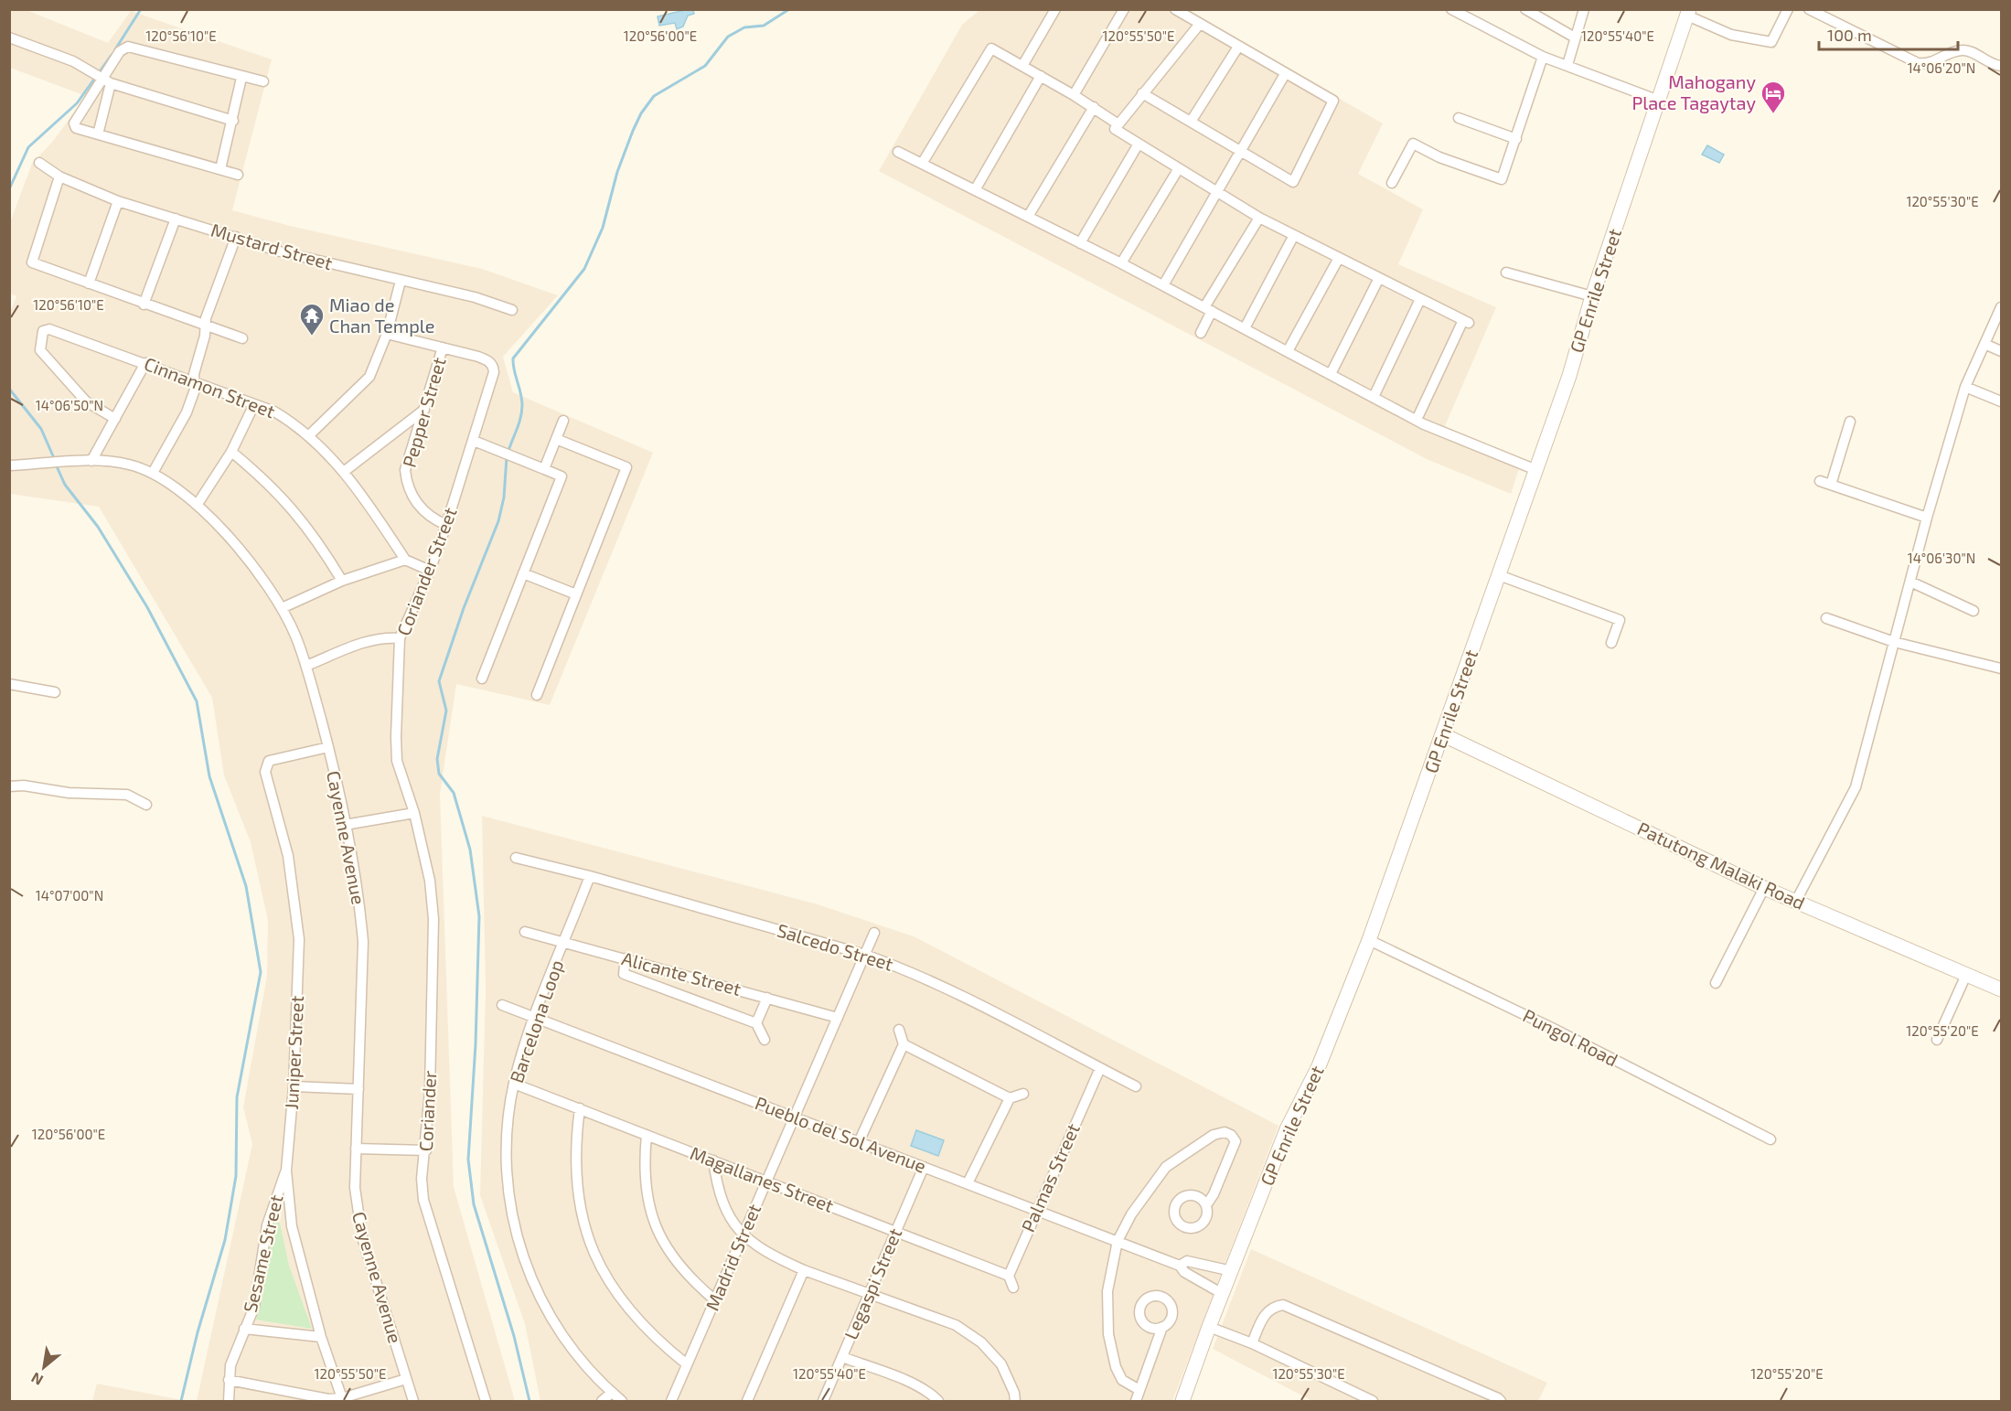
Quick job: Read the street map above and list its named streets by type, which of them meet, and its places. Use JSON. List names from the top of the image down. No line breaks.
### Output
{"streets":{"street":["Mustard Street","GP Enrile Street","Cinnamon Street","Pepper Street","Coriander Street","Cayenne Avenue","Patutong Malaki Road","Salcedo Street","Alicante Street","Barcelona Loop","Pungol Road","Juniper Street","Coriander","Pueblo del Sol Avenue","Palmas Street","Magallanes Street","Sesame Street","Madrid Street","Legaspi Street"]},"crossings":[["GP Enrile Street","Patutong Malaki Road"],["GP Enrile Street","Pungol Road"],["GP Enrile Street","Pueblo del Sol Avenue"],["Pepper Street","Coriander Street"],["Coriander Street","Coriander"],["Cayenne Avenue","Juniper Street"],["Salcedo Street","Barcelona Loop"],["Salcedo Street","Palmas Street"],["Salcedo Street","Madrid Street"],["Alicante Street","Barcelona Loop"],["Alicante Street","Madrid Street"],["Barcelona Loop","Pueblo del Sol Avenue"],["Barcelona Loop","Magallanes Street"],["Juniper Street","Sesame Street"],["Pueblo del Sol Avenue","Palmas Street"],["Pueblo del Sol Avenue","Madrid Street"],["Pueblo del Sol Avenue","Legaspi Street"],["Palmas Street","Magallanes Street"],["Magallanes Street","Madrid Street"],["Magallanes Street","Legaspi Street"]],"places":{"hotel":["Mahogany Place Tagaytay"],"temple":["Miao de Chan Temple"]},"scale_bar":"100 m","north":"bottom left","coordinates":["120°56'10\"E","120°56'00\"E","120°55'50\"E","120°55'40\"E","14°06'20\"N","120°55'30\"E","14°06'50\"N","14°06'30\"N","14°07'00\"N","120°55'20\"E"]}
